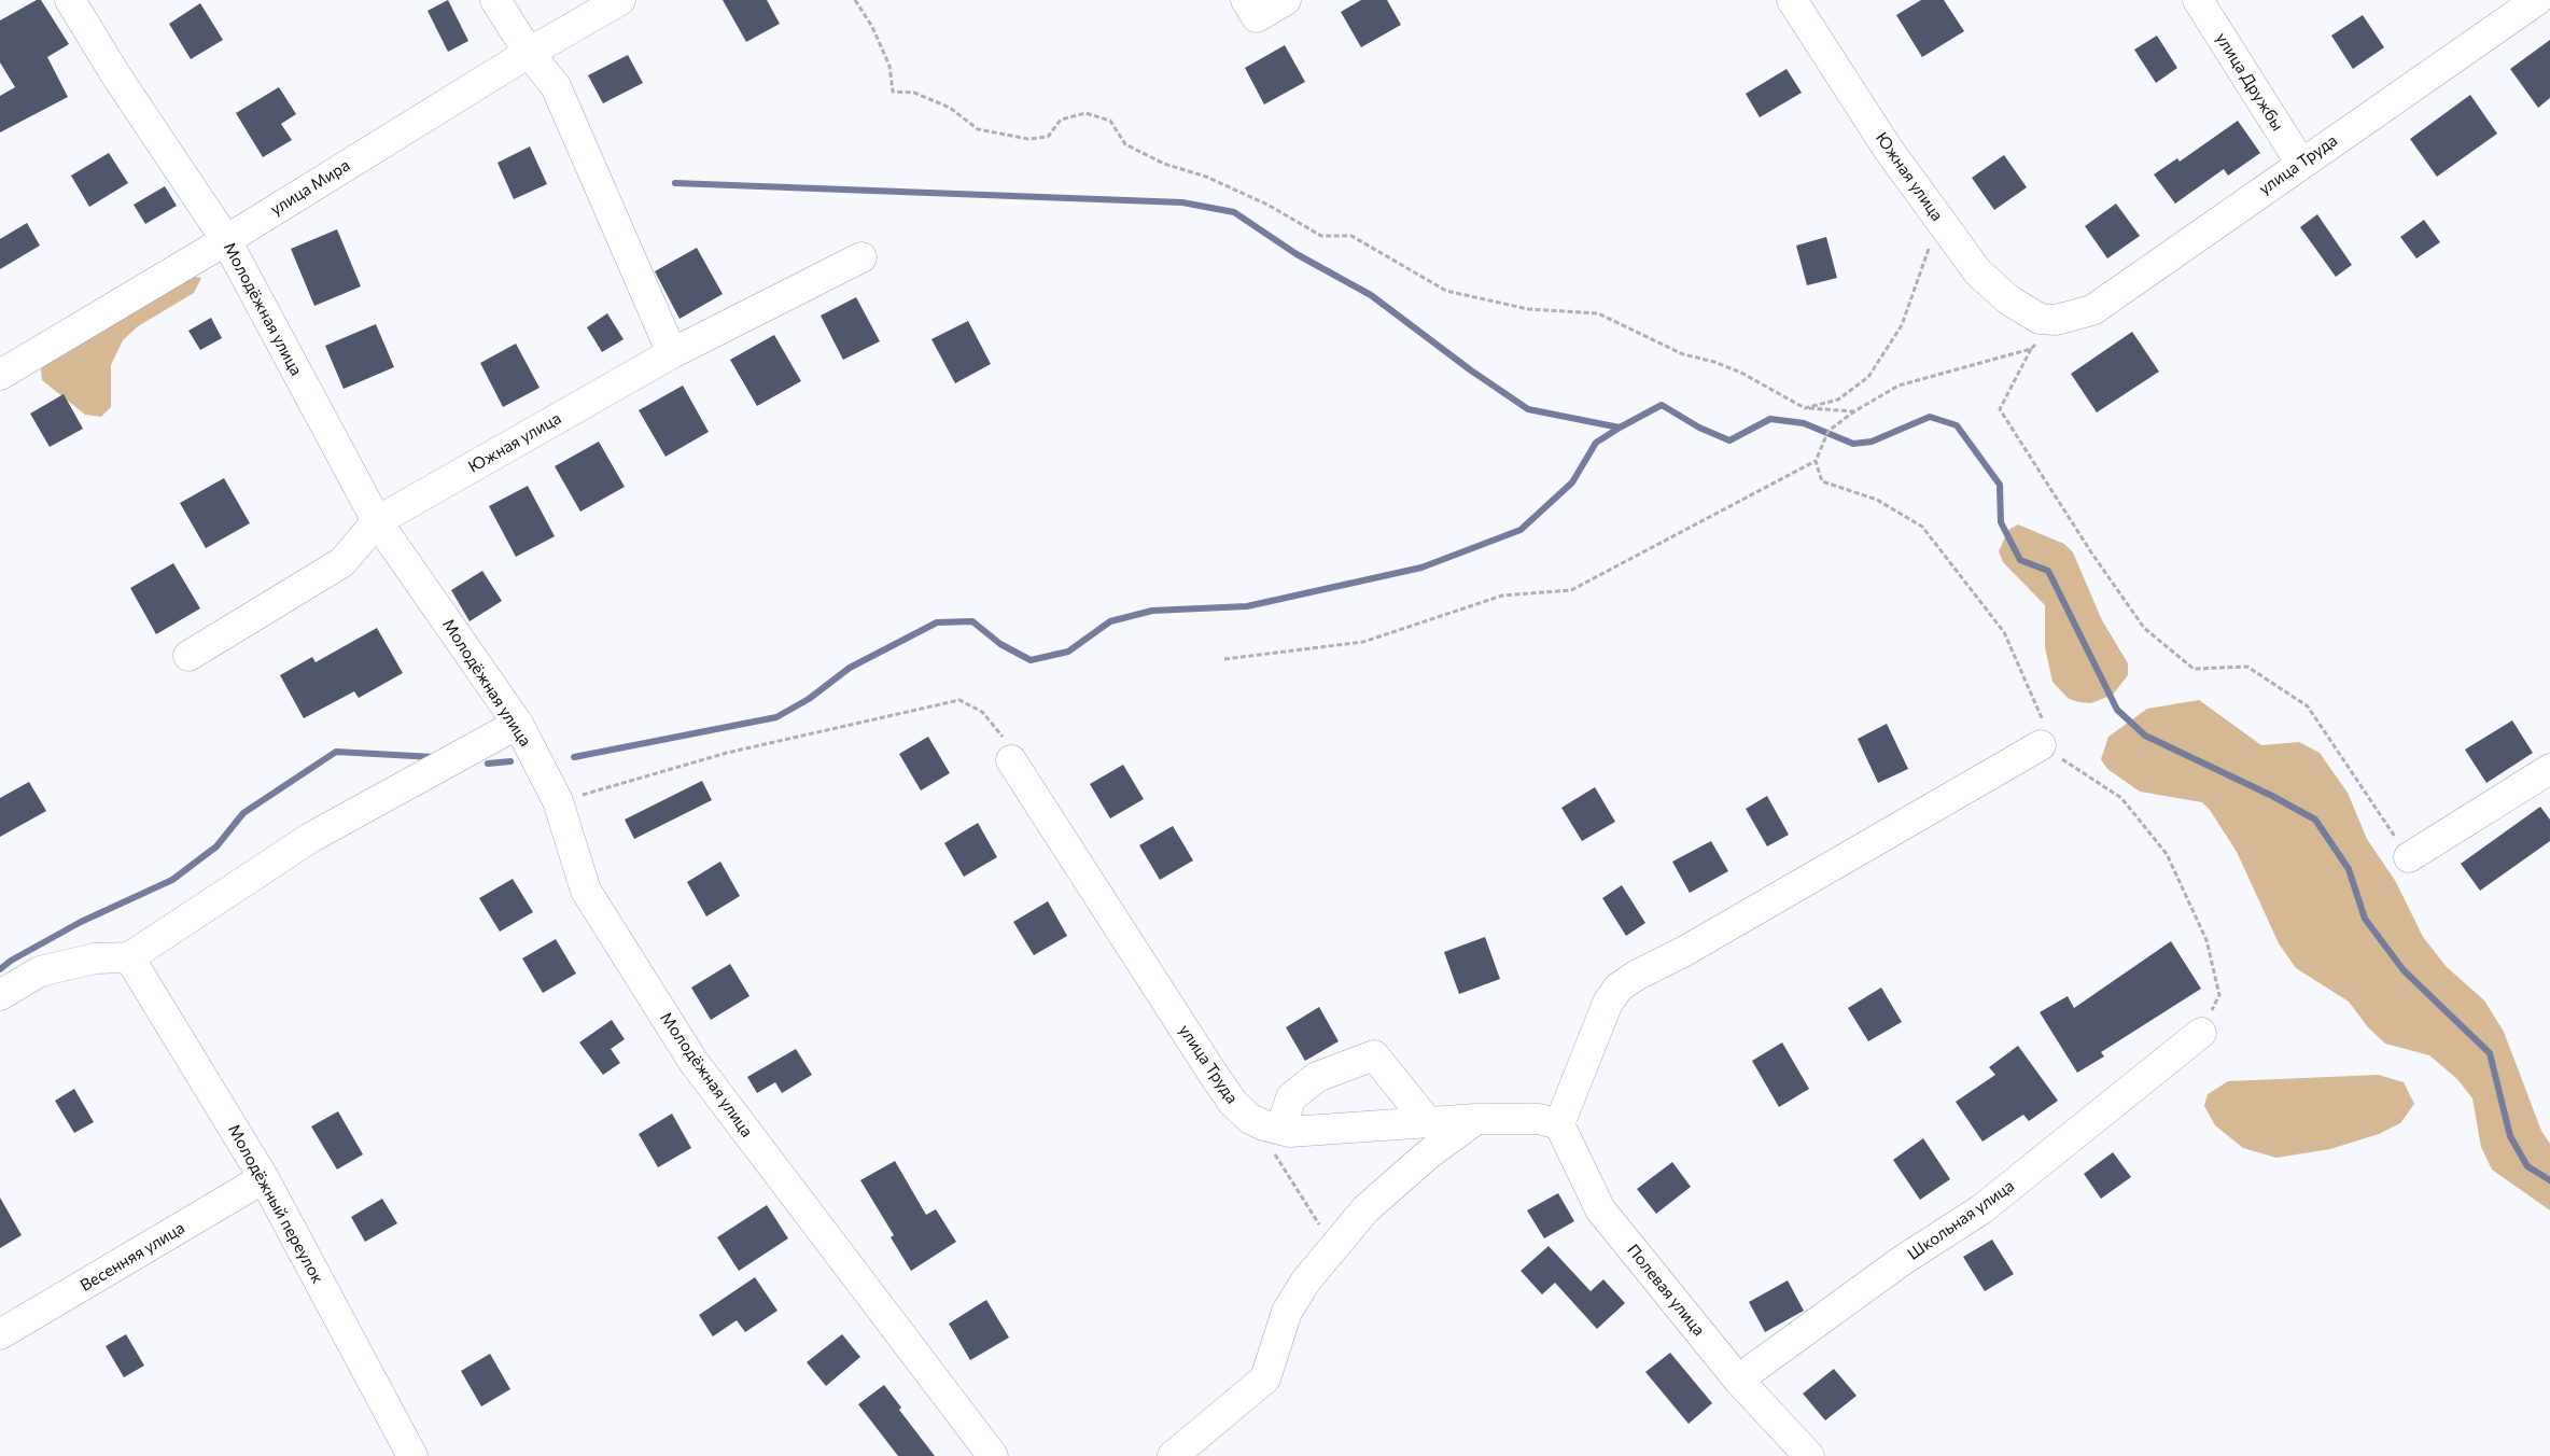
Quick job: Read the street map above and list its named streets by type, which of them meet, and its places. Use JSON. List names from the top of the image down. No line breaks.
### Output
{"streets":{"street":["улица Дружбы","улица Труда","Южная улица","улица Мира","Молодёжная улица","Молодёжный переулок","Школьная улица","Весенняя улица","Полевая улица"]},"crossings":[["улица Дружбы","улица Труда"],["улица Труда","Южная улица"],["Южная улица","Молодёжная улица"],["улица Мира","Молодёжная улица"],["Молодёжный переулок","Весенняя улица"],["Школьная улица","Полевая улица"]]}
